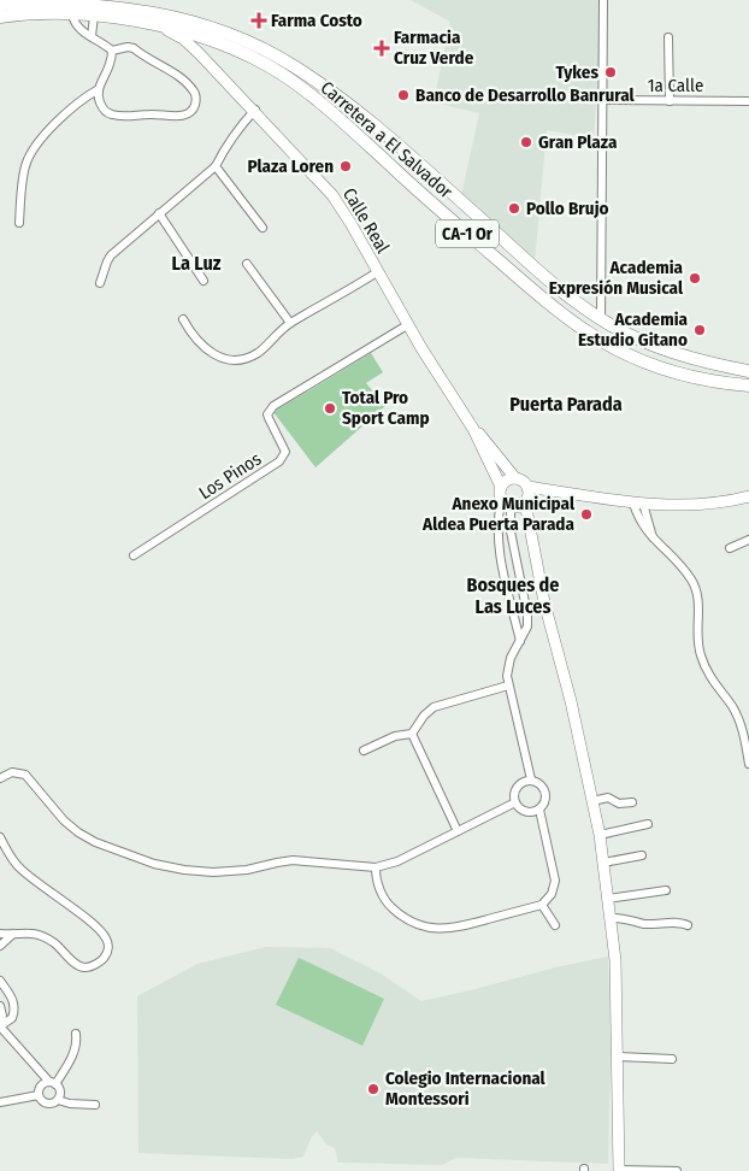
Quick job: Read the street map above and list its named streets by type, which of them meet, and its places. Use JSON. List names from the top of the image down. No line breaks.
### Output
{"streets":{"highway":["Carretera a El Salvador","CA-1 Or"],"main road":["Calle Real"],"street":["1a Calle","Los Pinos"]},"crossings":[["Carretera a El Salvador","Calle Real"],["Calle Real","Los Pinos"]],"districts":["La Luz","Puerta Parada","Bosques de Las Luces"],"places":{"health":["Farma Costo","Farmacia Cruz Verde"],"other":["Tykes","Banco de Desarrollo Banrural","Gran Plaza","Plaza Loren","Pollo Brujo","Academia Expresión Musical","Academia Estudio Gitano","Total Pro Sport Camp","Anexo Municipal Aldea Puerta Parada","Colegio Internacional Montessori"]}}
